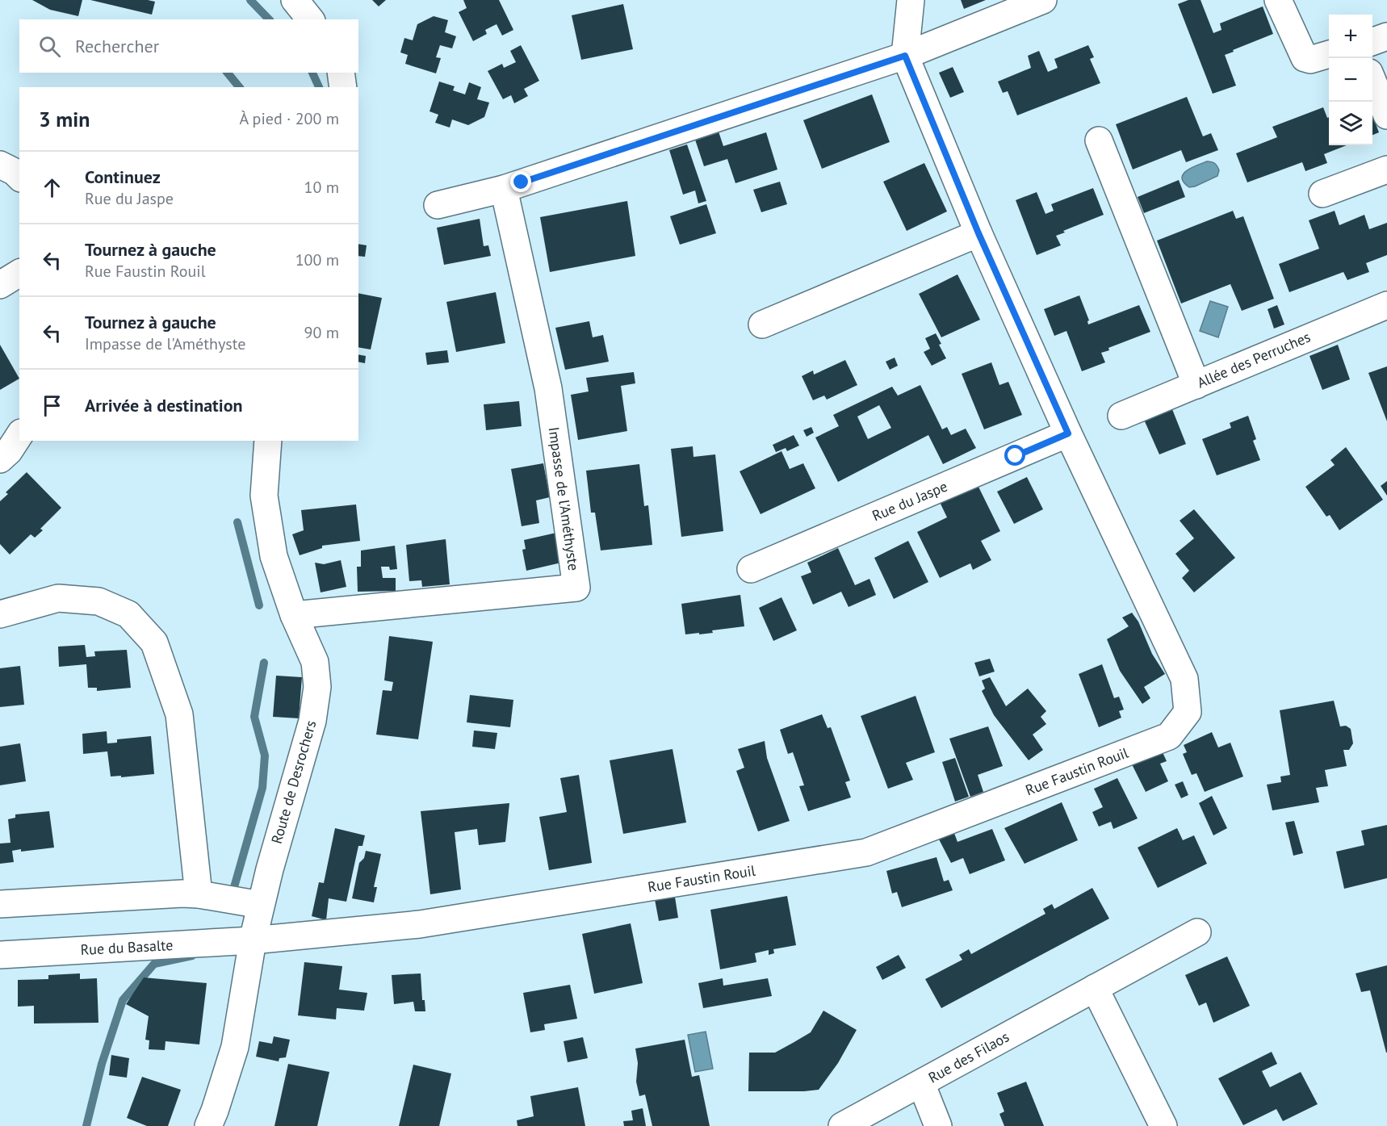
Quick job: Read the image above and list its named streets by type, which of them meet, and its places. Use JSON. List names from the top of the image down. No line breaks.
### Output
{"streets":{"street":["Allée des Perruches","Impasse de l'Améthyste","Rue du Jaspe","Rue Faustin Rouil","Route de Desrochers","Rue du Basalte","Rue des Filaos"]},"crossings":[["Impasse de l'Améthyste","Route de Desrochers"],["Rue du Jaspe","Rue Faustin Rouil"],["Rue Faustin Rouil","Route de Desrochers"],["Rue Faustin Rouil","Rue du Basalte"],["Route de Desrochers","Rue du Basalte"]],"page":{"map_buttons":["+","−"],"search":"Rechercher","heading":["3 min","À pied · 200 m"],"list":[["Continuez","Rue du Jaspe","10 m"],["Tournez à gauche","Rue Faustin Rouil","100 m"],["Tournez à gauche","Impasse de l'Améthyste","90 m"],"Arrivée à destination"]}}
